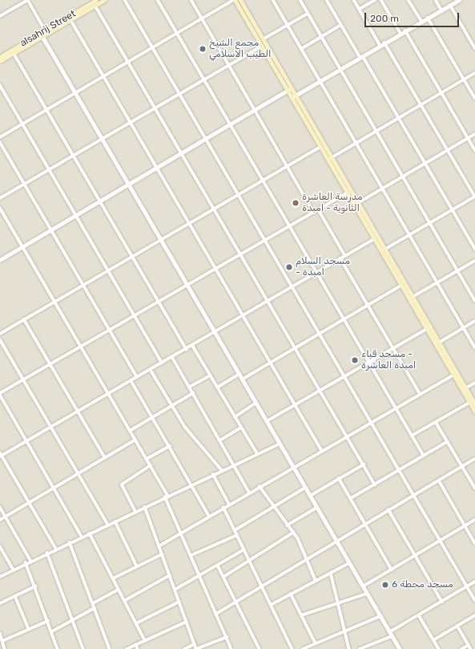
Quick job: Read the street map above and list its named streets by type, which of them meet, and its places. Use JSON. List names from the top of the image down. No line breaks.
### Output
{"streets":{"main road":["alsahrij Street"]},"places":["مجمع الشيخ الطيب الاسلامي","مدرسة العاشرة الثانوية - امبدة","مسجد السلام - امبدة","مسجد قباء - امبدة العاشرة","مسجد محطة 6"],"scale_bar":"200 m"}
